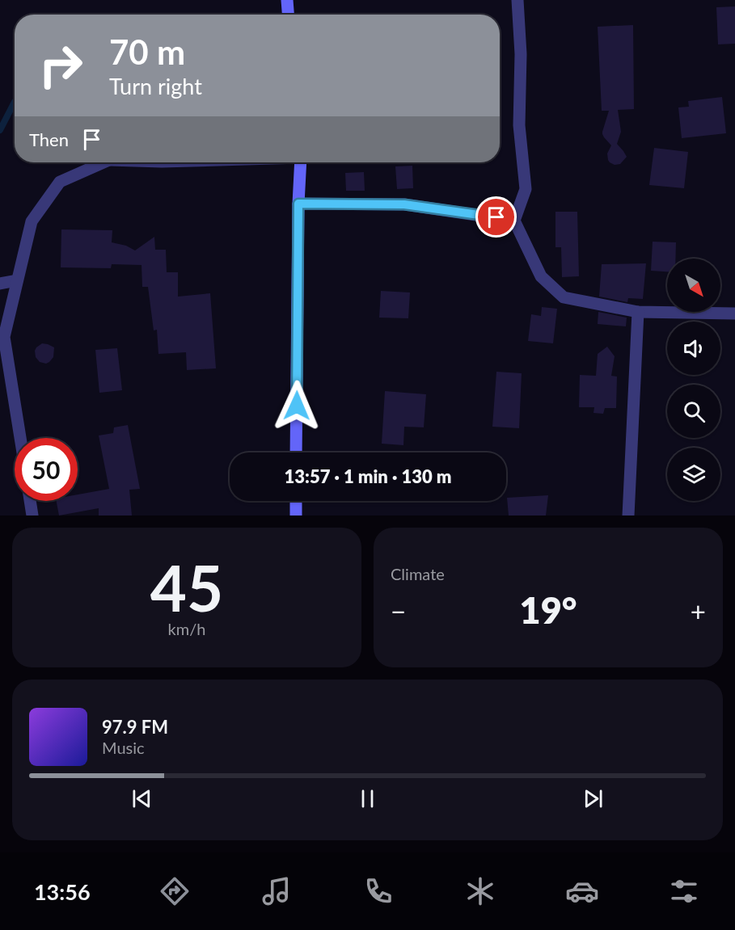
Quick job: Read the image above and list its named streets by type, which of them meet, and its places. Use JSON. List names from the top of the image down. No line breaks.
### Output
{"north":"bottom right","page":{"turn":["70 m","Turn right"],"then":"Then","limit":"50","trip":"13:57 · 1 min · 130 m","tile":[["45","km/h"],"Climate"],"heat":["−","19°","+"],"song":["97.9 FM","Music"],"tabs":"13:56"}}
